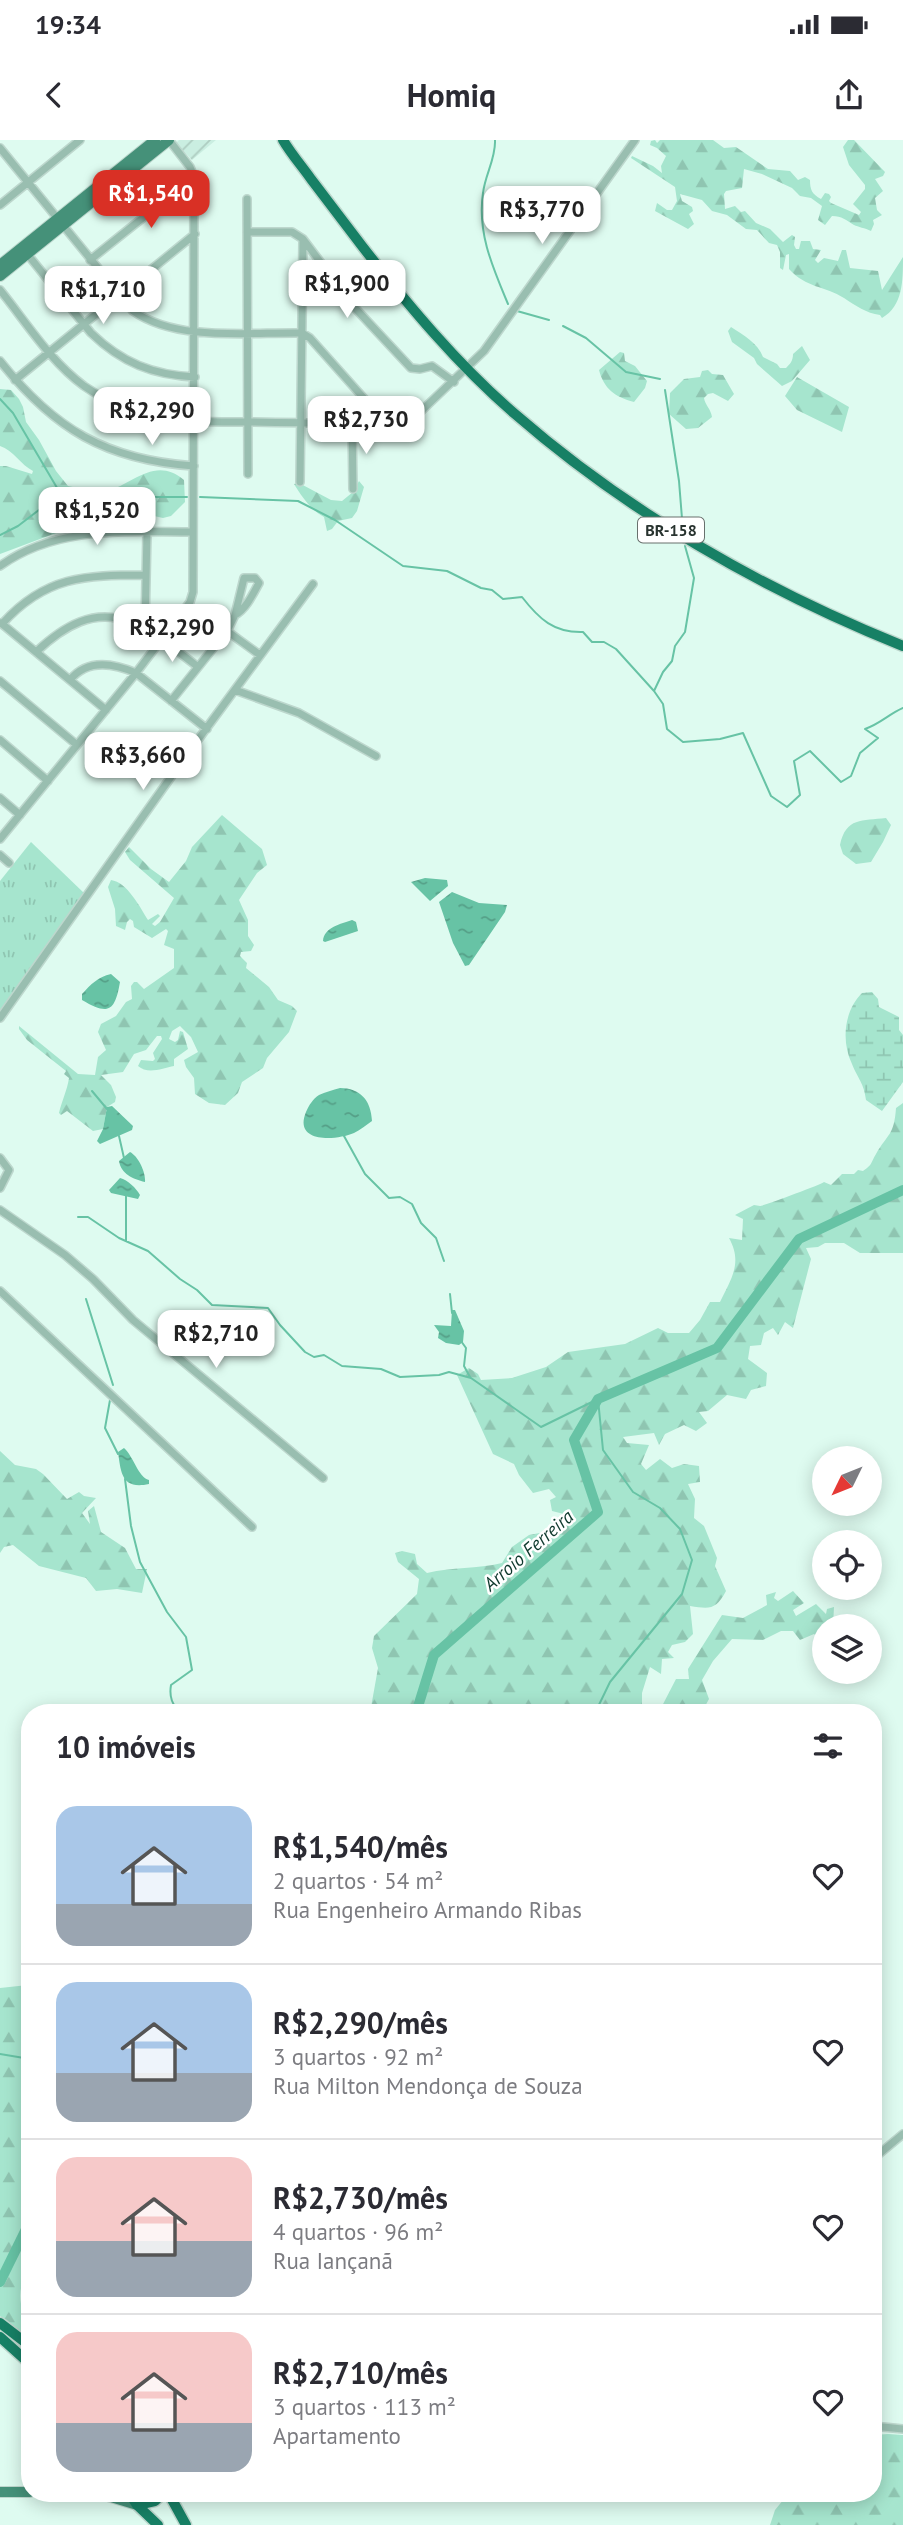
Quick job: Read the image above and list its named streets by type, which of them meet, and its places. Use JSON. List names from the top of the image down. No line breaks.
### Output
{"streets":{"highway":["BR-158"]},"water":["Arroio Ferreira"],"north":"bottom left","page":{"status":"19:34","header":"Homiq","price":["R$1,540","R$3,770","R$1,900","R$1,710","R$2,290","R$2,730","R$1,520","R$2,290","R$3,660","R$2,710"],"heading":"10 imóveis","list":[{"name":"R$1,540/mês","note":"2 quartos · 54 m² · Rua Engenheiro Armando Ribas"},{"name":"R$2,290/mês","note":"3 quartos · 92 m² · Rua Milton Mendonça de Souza"},{"name":"R$2,730/mês","note":"4 quartos · 96 m² · Rua Iançanã"},{"name":"R$2,710/mês","note":"3 quartos · 113 m² · Apartamento"}]}}
